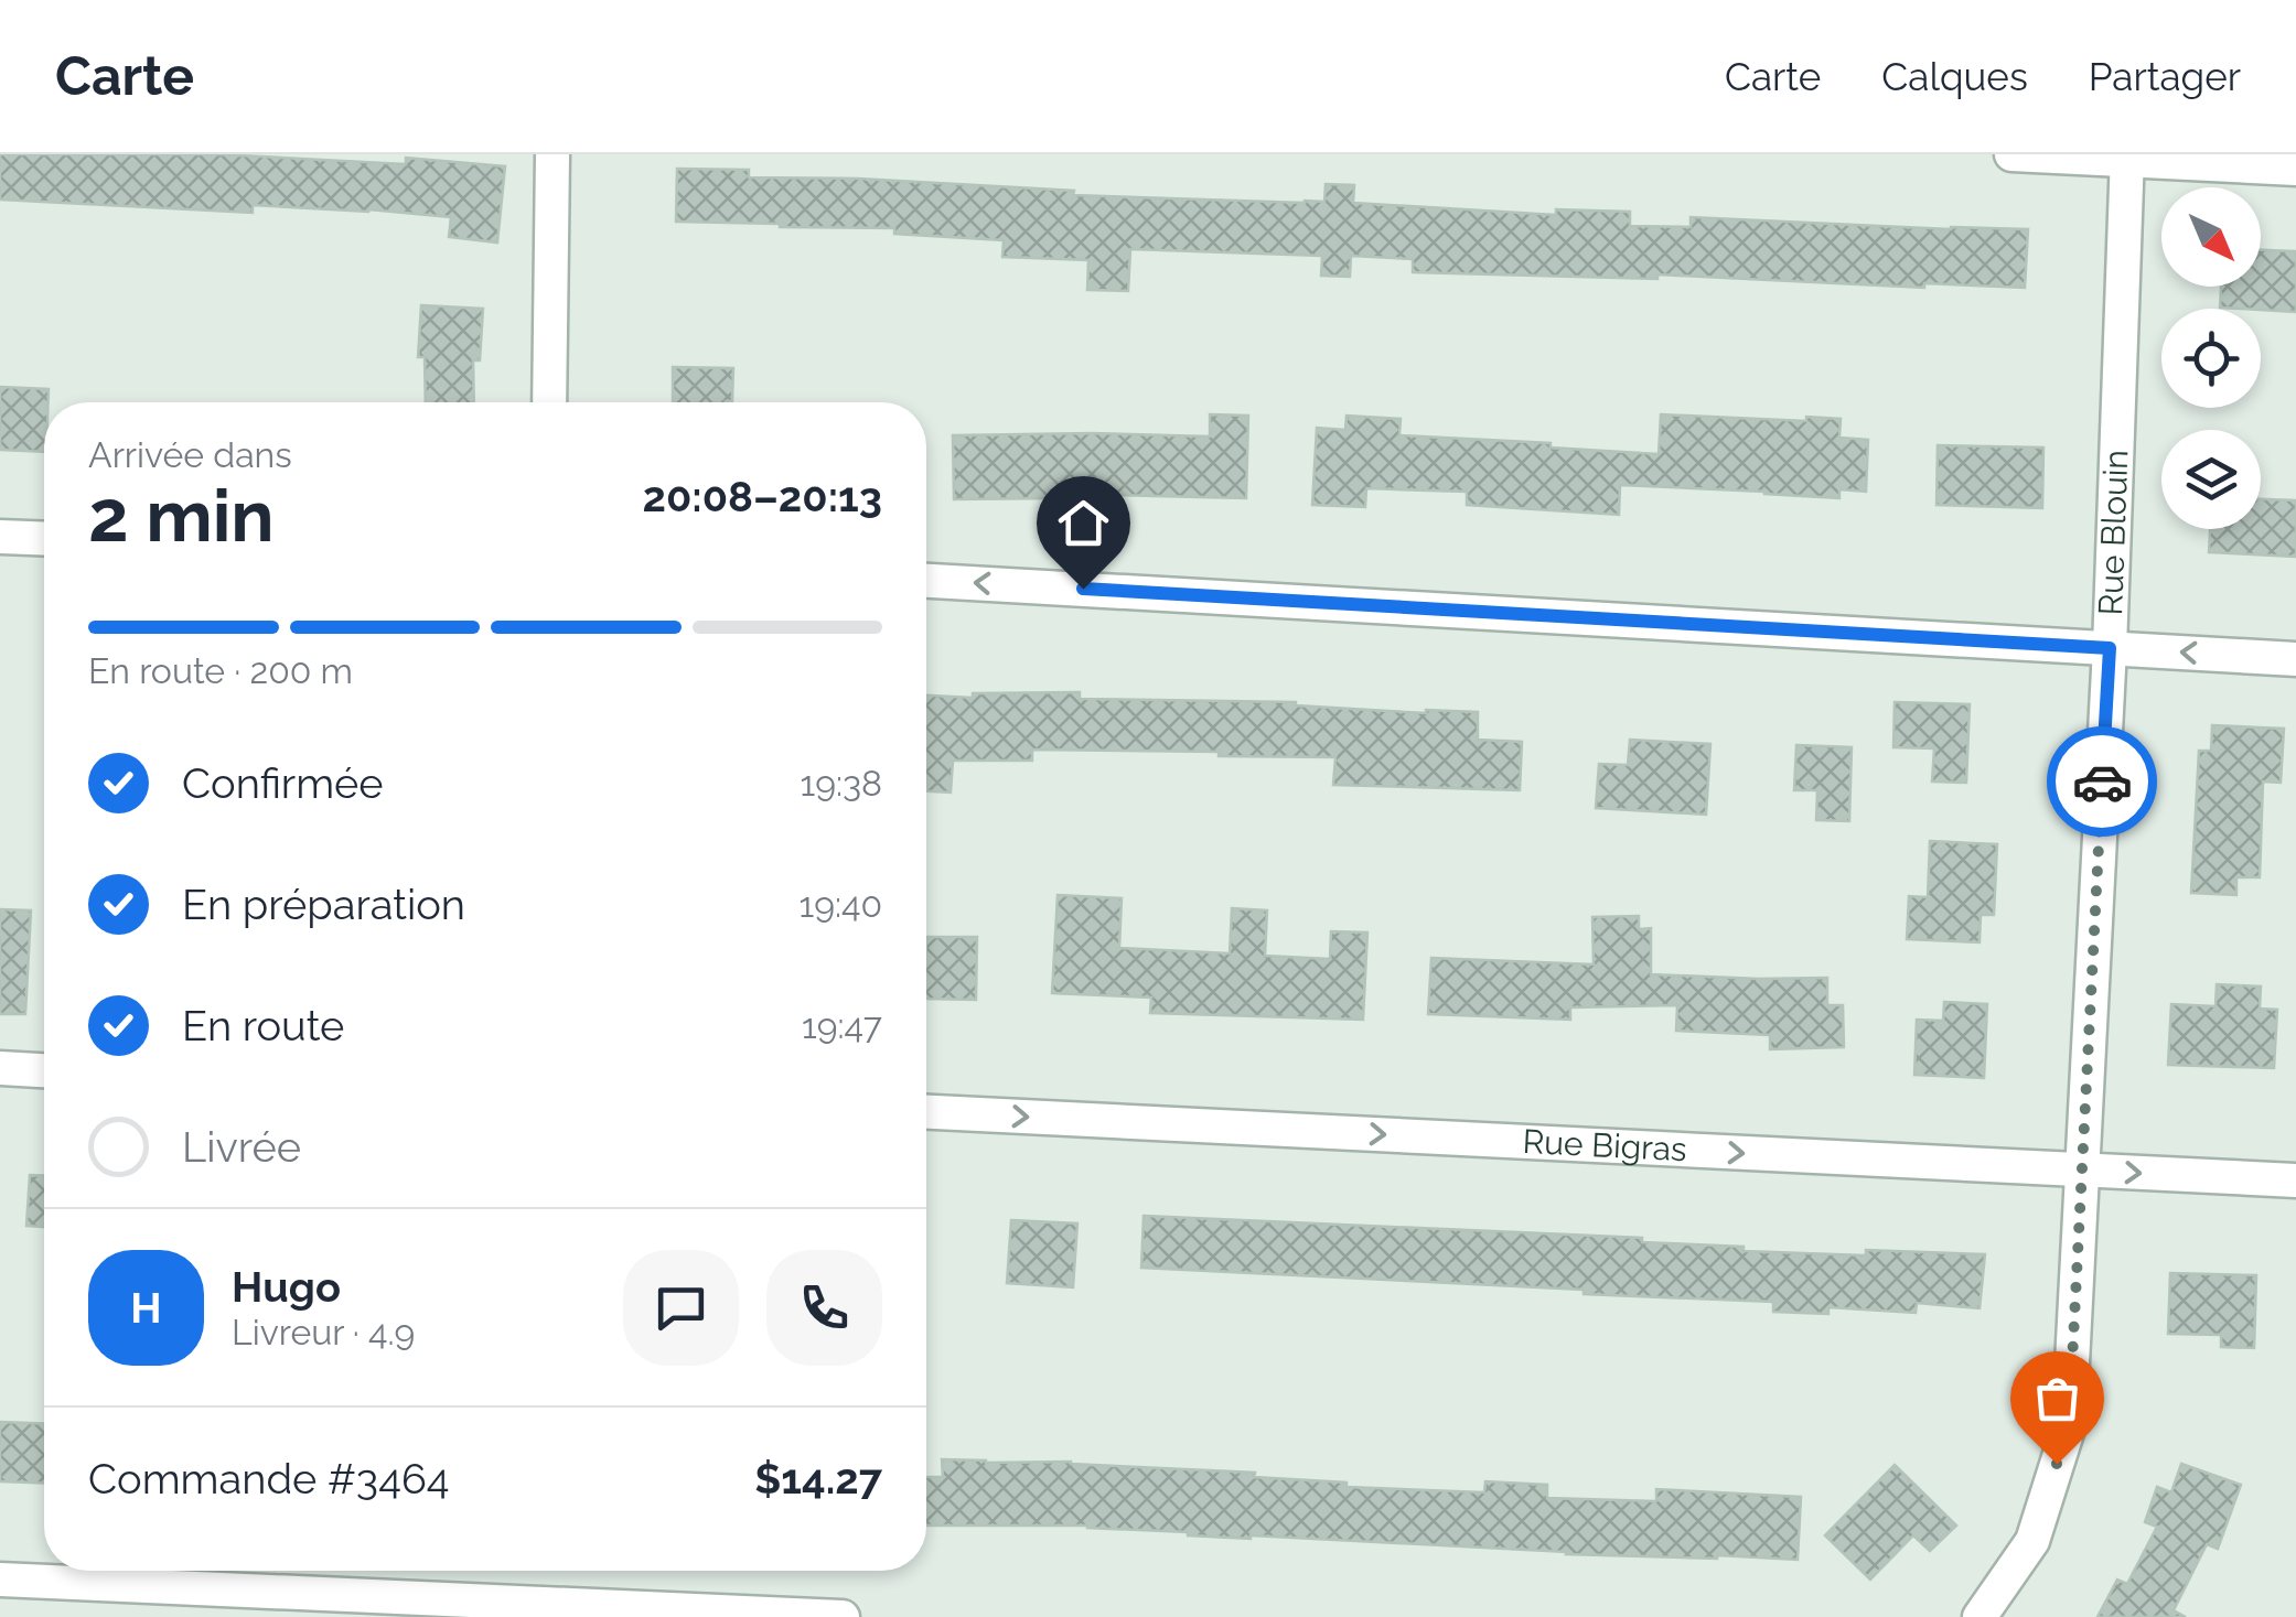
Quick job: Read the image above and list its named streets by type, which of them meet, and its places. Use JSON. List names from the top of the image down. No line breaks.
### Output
{"streets":{"street":["Rue Blouin","Rue Bigras"]},"crossings":[["Rue Blouin","Rue Bigras"]],"one_way":["Rue Bigras"],"north":"bottom right","page":{"header":"Carte","nav":["Carte","Calques","Partager"],"heading":["2 min","Arrivée dans","20:08–20:13"],"panel":["Hugo","Livreur · 4.9","Commande #3464","$14.27"],"bar":"En route · 200 m","list":[["Confirmée","19:38"],["En préparation","19:40"],["En route","19:47"],"Livrée"],"round":"H"}}
